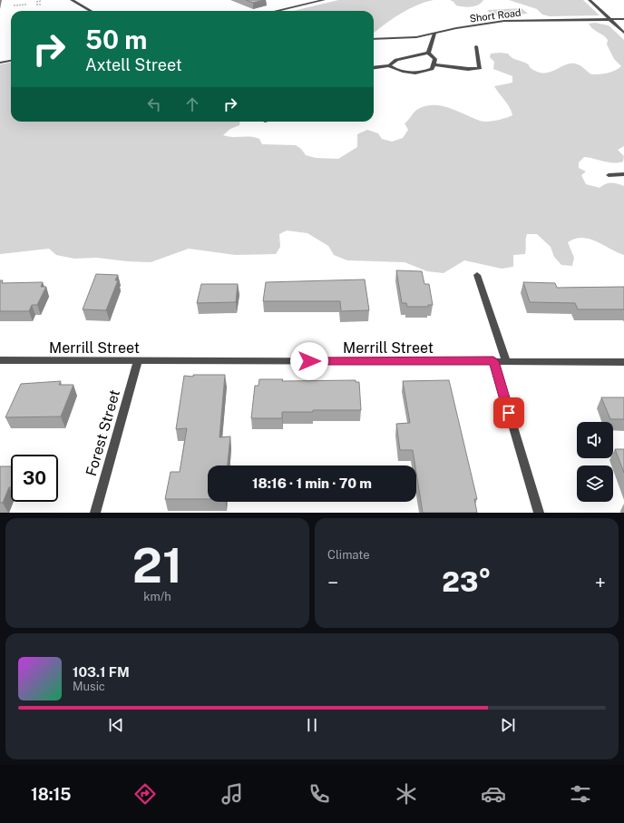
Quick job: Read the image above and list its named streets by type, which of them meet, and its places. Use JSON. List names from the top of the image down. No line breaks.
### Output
{"streets":{"street":["Short Road","Merrill Street","Forest Street"]},"crossings":[["Merrill Street","Forest Street"]],"page":{"turn":["50 m","Axtell Street"],"limit":"30","trip":"18:16 · 1 min · 70 m","tile":[["21","km/h"],"Climate"],"heat":["−","23°","+"],"song":["103.1 FM","Music"],"tabs":"18:15"}}
